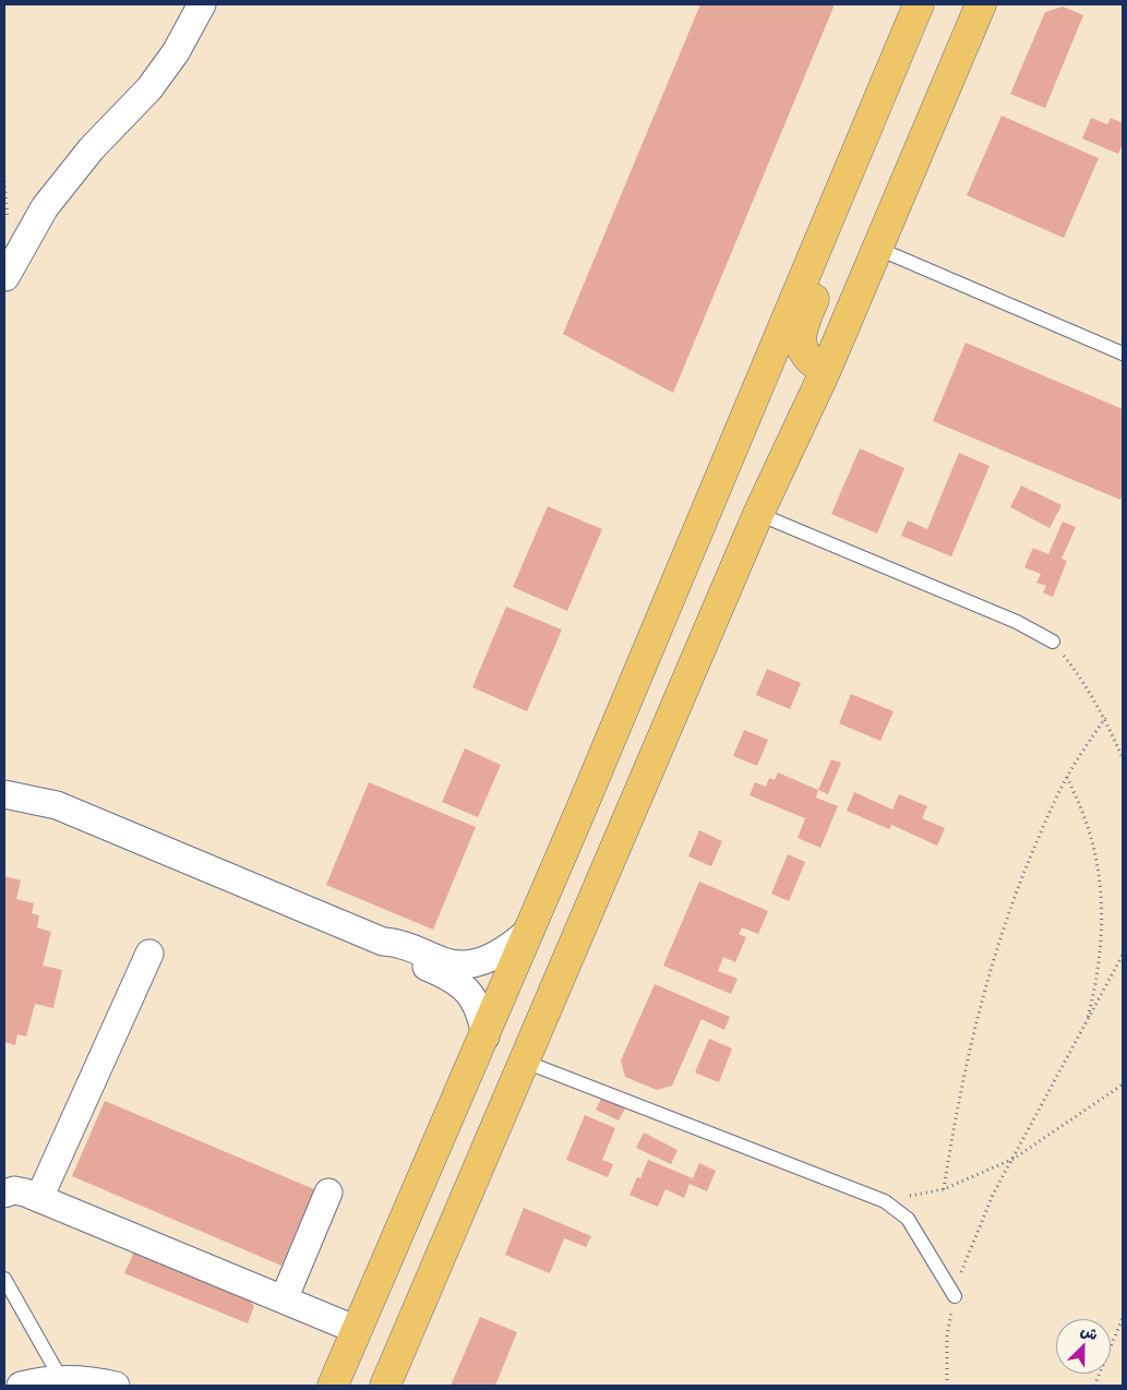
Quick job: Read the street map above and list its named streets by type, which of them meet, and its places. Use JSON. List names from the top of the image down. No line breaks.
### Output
{"north":"top right"}
